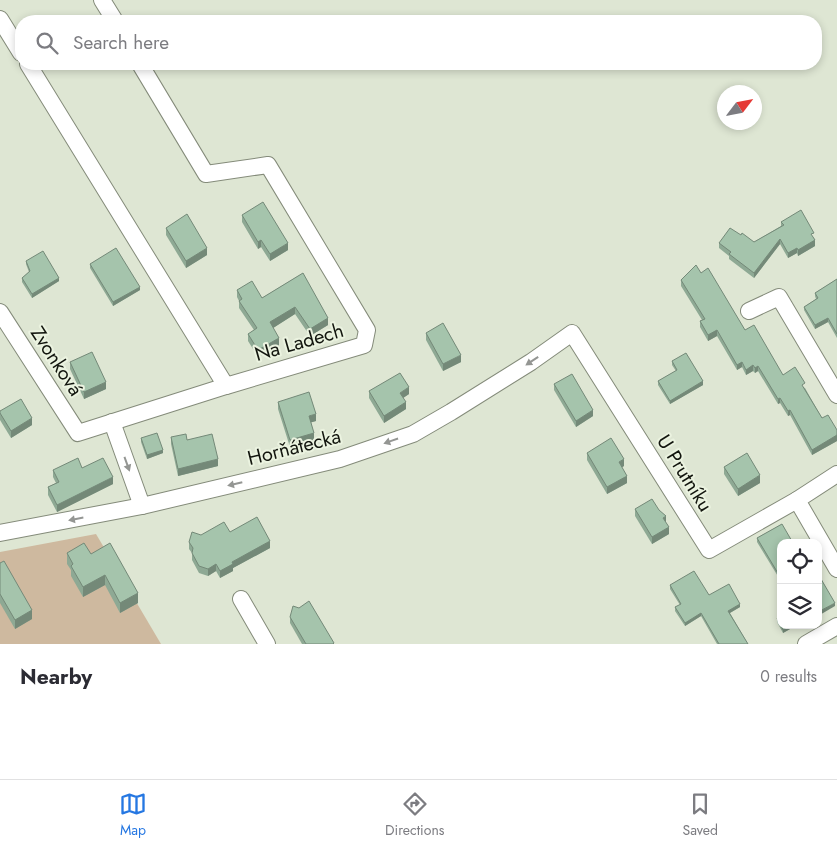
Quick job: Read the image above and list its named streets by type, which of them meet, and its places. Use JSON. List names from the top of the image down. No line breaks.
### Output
{"streets":{"street":["Na Ladech","Zvonková","Horňátecká","U Prutníku"]},"crossings":[["Horňátecká","U Prutníku"]],"one_way":["Horňátecká"],"north":"top right","page":{"search":"Search here","heading":["Nearby","0 results"],"nav":["Map","Directions","Saved"]}}
